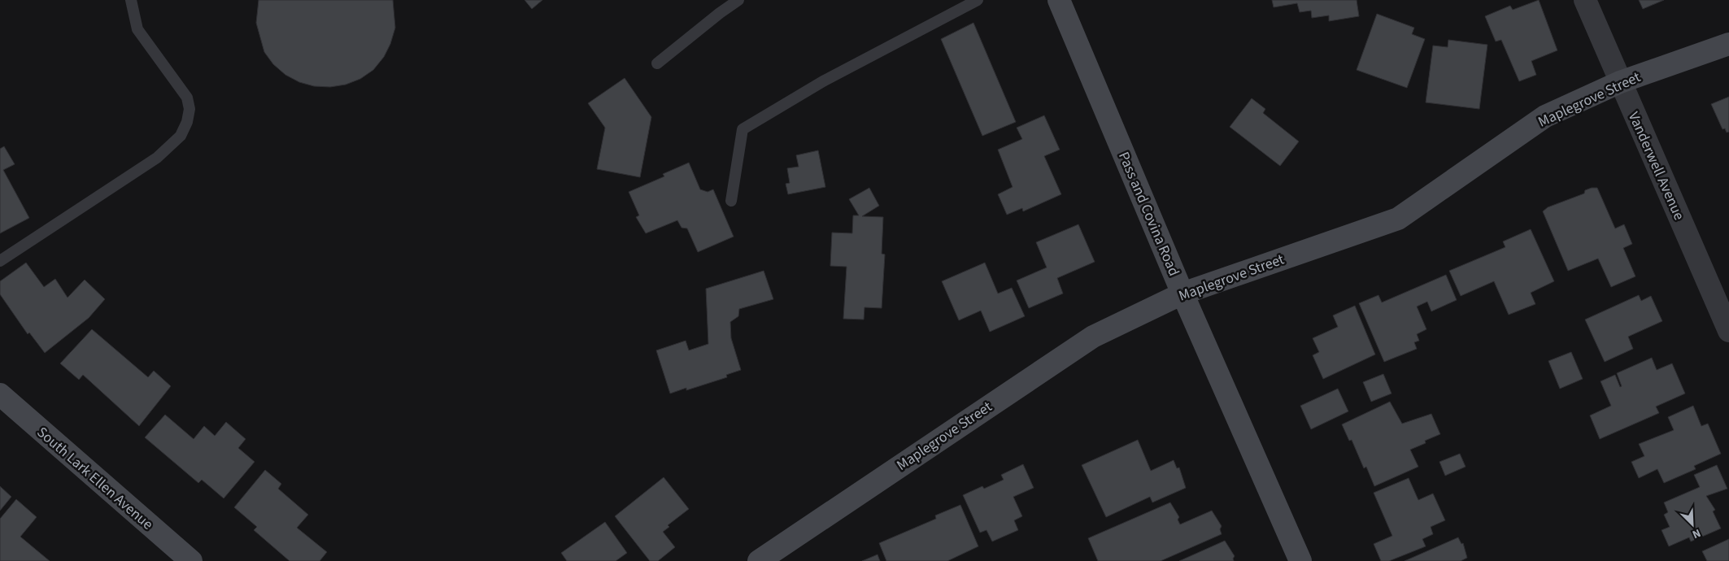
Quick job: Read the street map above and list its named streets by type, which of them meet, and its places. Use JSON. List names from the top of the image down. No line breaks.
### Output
{"streets":{"street":["Maplegrove Street","Vanderwell Avenue","Pass and Covina Road","South Lark Ellen Avenue"]},"crossings":[["Maplegrove Street","Vanderwell Avenue"],["Maplegrove Street","Pass and Covina Road"]],"north":"bottom right"}
